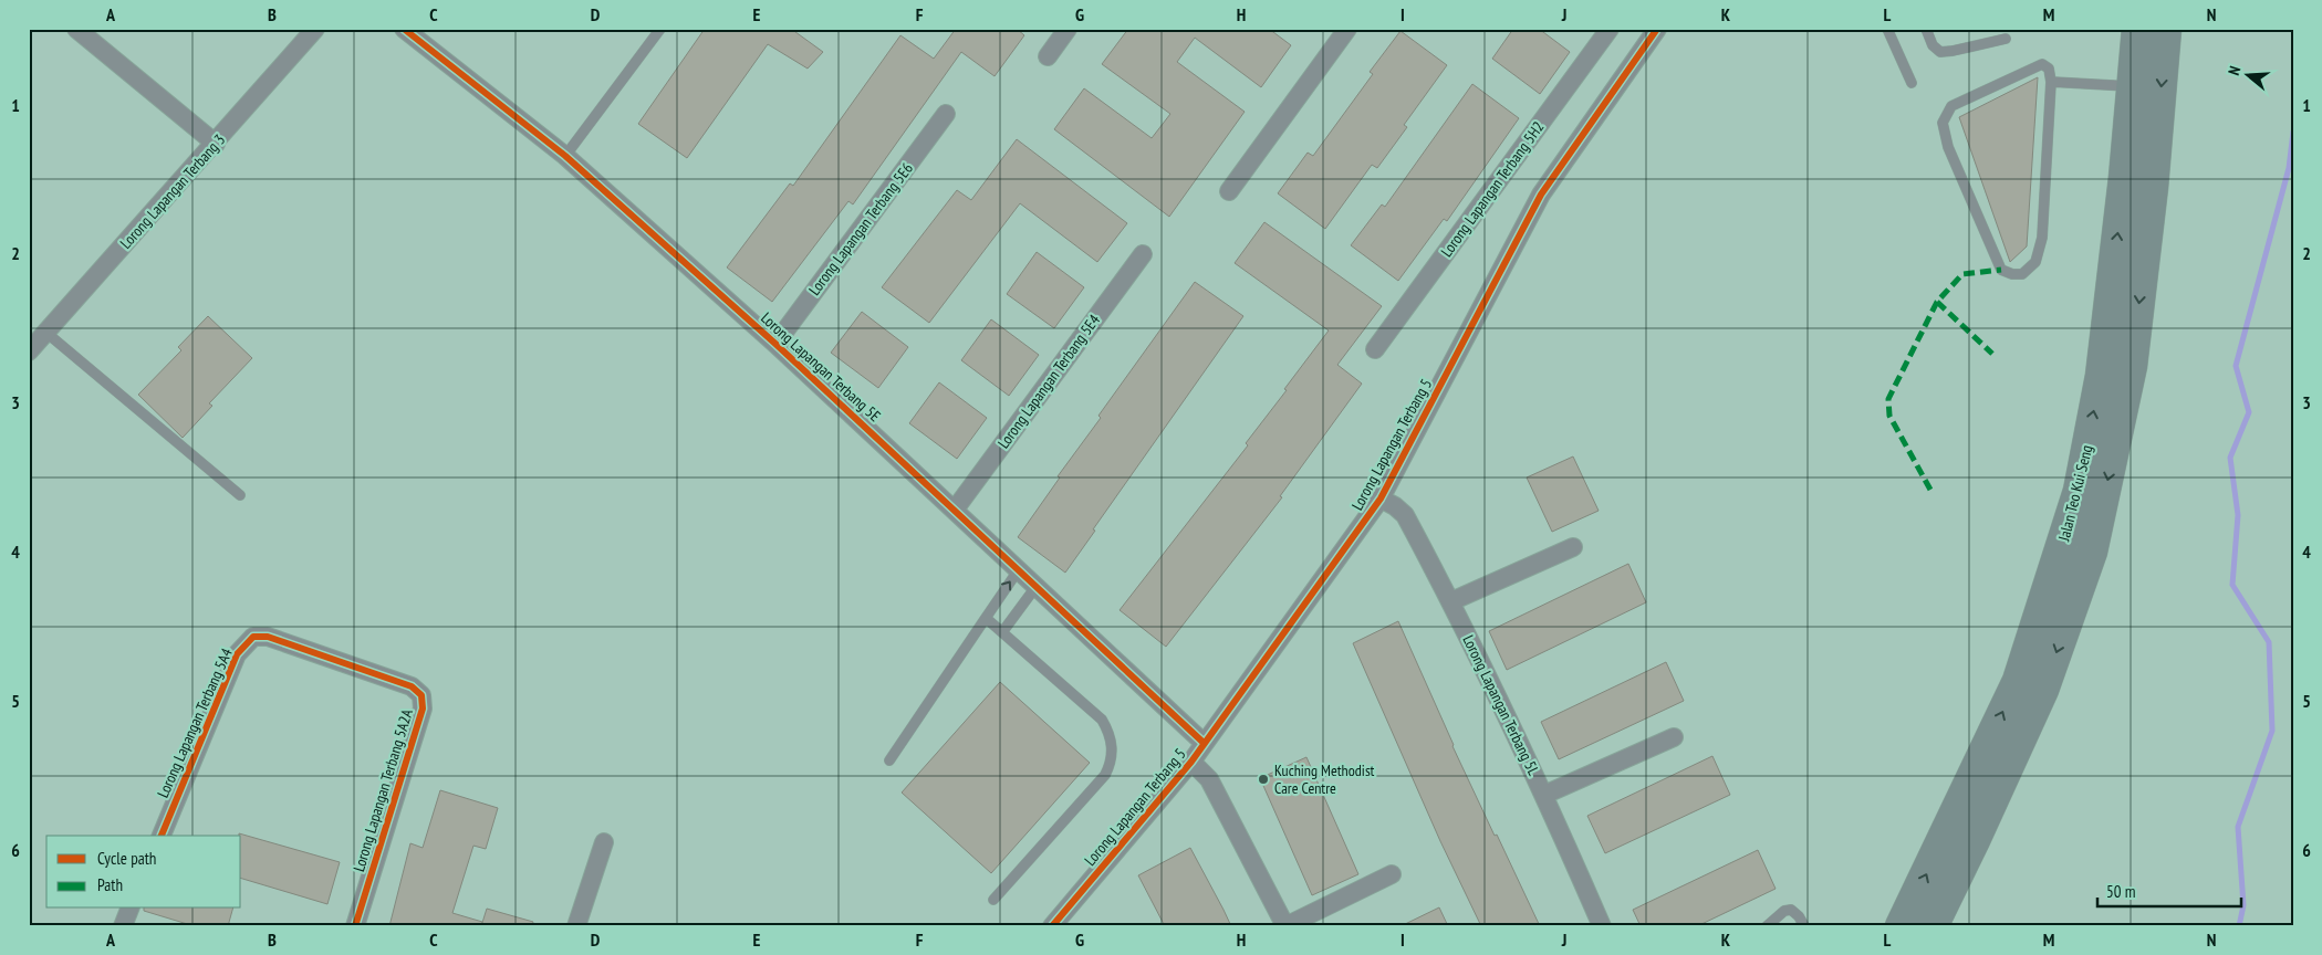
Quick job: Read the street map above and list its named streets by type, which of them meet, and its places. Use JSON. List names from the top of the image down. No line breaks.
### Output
{"streets":{"highway":["Jalan Teo Kui Seng"],"street":["Lorong Lapangan Terbang 5H2","Lorong Lapangan Terbang 3","Lorong Lapangan Terbang 5E6","Lorong Lapangan Terbang 5E","Lorong Lapangan Terbang 5E4","Lorong Lapangan Terbang 5","Lorong Lapangan Terbang 5L","Lorong Lapangan Terbang 5A4","Lorong Lapangan Terbang 5A2A"]},"crossings":[["Lorong Lapangan Terbang 5E6","Lorong Lapangan Terbang 5E"],["Lorong Lapangan Terbang 5E","Lorong Lapangan Terbang 5E4"],["Lorong Lapangan Terbang 5E","Lorong Lapangan Terbang 5"],["Lorong Lapangan Terbang 5","Lorong Lapangan Terbang 5L"],["Lorong Lapangan Terbang 5A4","Lorong Lapangan Terbang 5A2A"]],"places":["Kuching Methodist Care Centre"],"legend":["Cycle path","Path"],"scale_bar":"50 m","north":"left","grid":{"columns":["A","B","C","D","E","F","G","H","I","J","K","L","M","N"],"rows":["1","2","3","4","5","6"]}}
